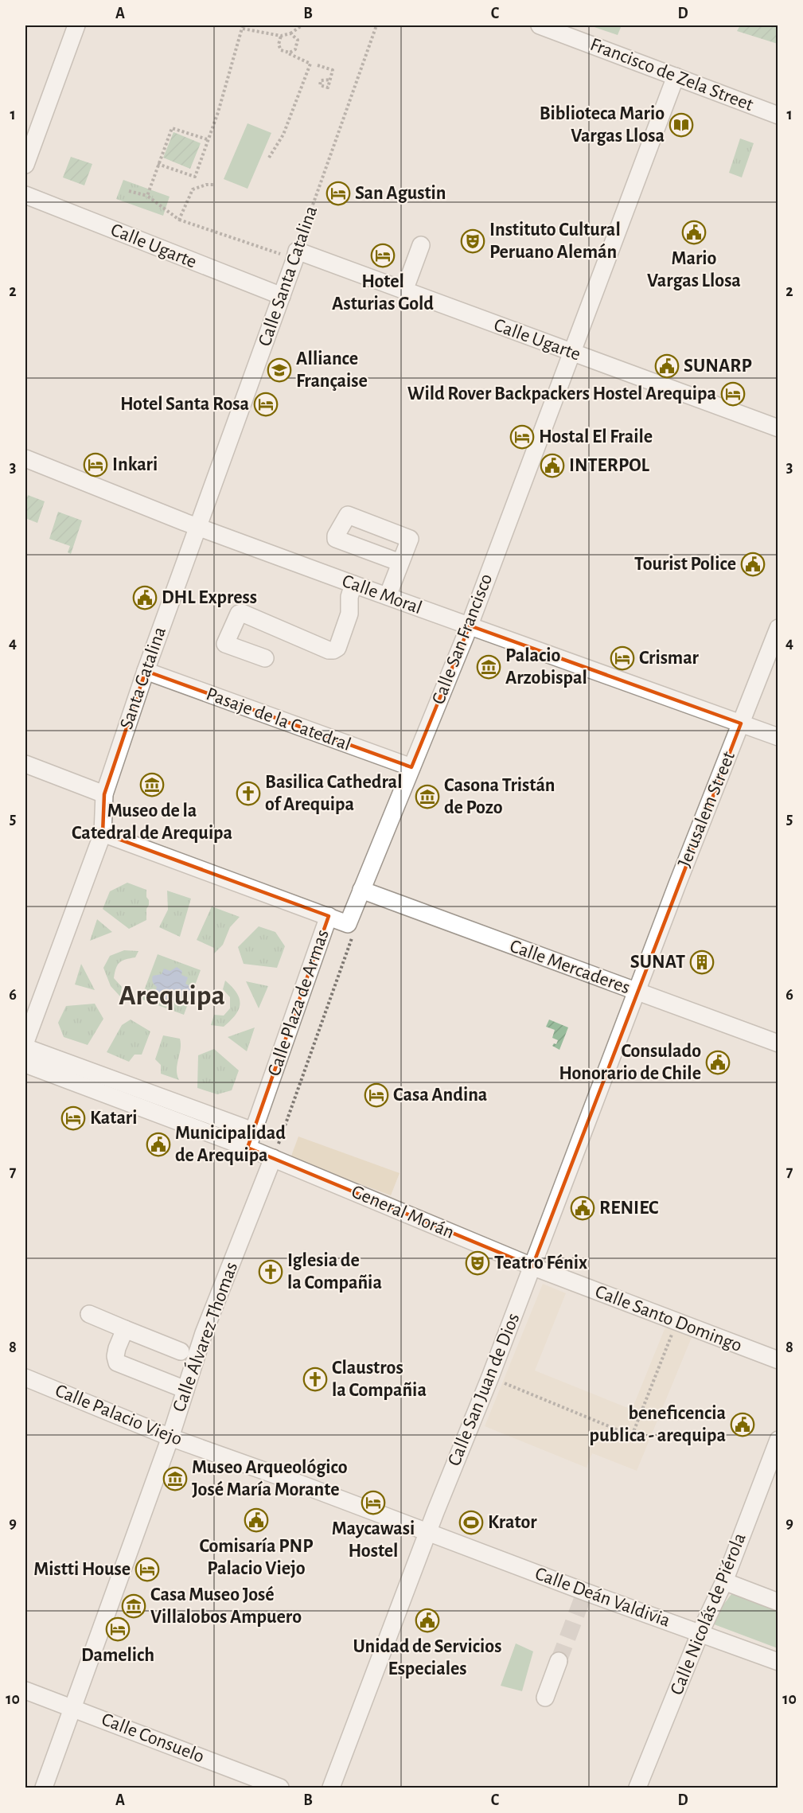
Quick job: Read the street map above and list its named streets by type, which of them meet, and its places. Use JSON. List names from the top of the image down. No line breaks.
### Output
{"streets":{"street":["Francisco de Zela Street","Calle Ugarte","Calle Santa Catalina","Calle Moral","Calle San Francisco","Santa Catalina","Pasaje de la Catedral","Jerusalem Street","Calle Mercaderes","Calle Plaza de Armas","General Morán","Calle Santo Domingo","Calle Álvarez Thomas","Calle San Juan de Dios","Calle Palacio Viejo","Calle Deán Valdivia","Calle Nicolás de Piérola","Calle Consuelo"]},"crossings":[["Francisco de Zela Street","Calle San Francisco"],["Calle Ugarte","Calle Santa Catalina"],["Calle Ugarte","Calle San Francisco"],["Calle Santa Catalina","Calle Moral"],["Calle Santa Catalina","Santa Catalina"],["Calle Moral","Calle San Francisco"],["Calle Moral","Santa Catalina"],["Calle Moral","Jerusalem Street"],["Calle San Francisco","Pasaje de la Catedral"],["Calle San Francisco","Calle Mercaderes"],["Santa Catalina","Pasaje de la Catedral"],["Santa Catalina","Calle Plaza de Armas"],["Jerusalem Street","Calle Mercaderes"],["Jerusalem Street","Calle San Juan de Dios"],["Calle Mercaderes","Calle San Juan de Dios"],["Calle Plaza de Armas","General Morán"],["General Morán","Calle Santo Domingo"],["General Morán","Calle Álvarez Thomas"],["General Morán","Calle San Juan de Dios"],["Calle Santo Domingo","Calle San Juan de Dios"],["Calle Álvarez Thomas","Calle Palacio Viejo"],["Calle Álvarez Thomas","Calle Consuelo"],["Calle San Juan de Dios","Calle Palacio Viejo"],["Calle San Juan de Dios","Calle Deán Valdivia"],["Calle Palacio Viejo","Calle Deán Valdivia"],["Calle Deán Valdivia","Calle Nicolás de Piérola"]],"districts":["Arequipa"],"places":{"library":["Biblioteca Mario Vargas Llosa"],"hotel":["San Agustin","Hotel Asturias Gold","Wild Rover Backpackers Hostel Arequipa","Hotel Santa Rosa","Hostal El Fraile","Inkari","Crismar","Casa Andina","Katari","Maycawasi Hostel","Mistti House","Damelich"],"public building":["Mario Vargas Llosa","SUNARP","INTERPOL","Tourist Police","DHL Express","Consulado Honorario de Chile","Municipalidad de Arequipa","RENIEC","beneficencia publica - arequipa","Comisaría PNP Palacio Viejo","Unidad de Servicios Especiales"],"theatre":["Instituto Cultural Peruano Alemán","Teatro Fénix"],"school or university":["Alliance Française"],"museum":["Palacio Arzobispal","Museo de la Catedral de Arequipa","Casona Tristán de Pozo","Museo Arqueológico José María Morante","Casa Museo José Villalobos Ampuero"],"church":["Basilica Cathedral of Arequipa","Iglesia de la Compañia","Claustros la Compañia"],"building":["SUNAT"],"sports":["Krator"]},"grid":{"columns":["A","B","C","D"],"rows":["1","2","3","4","5","6","7","8","9","10"]}}
